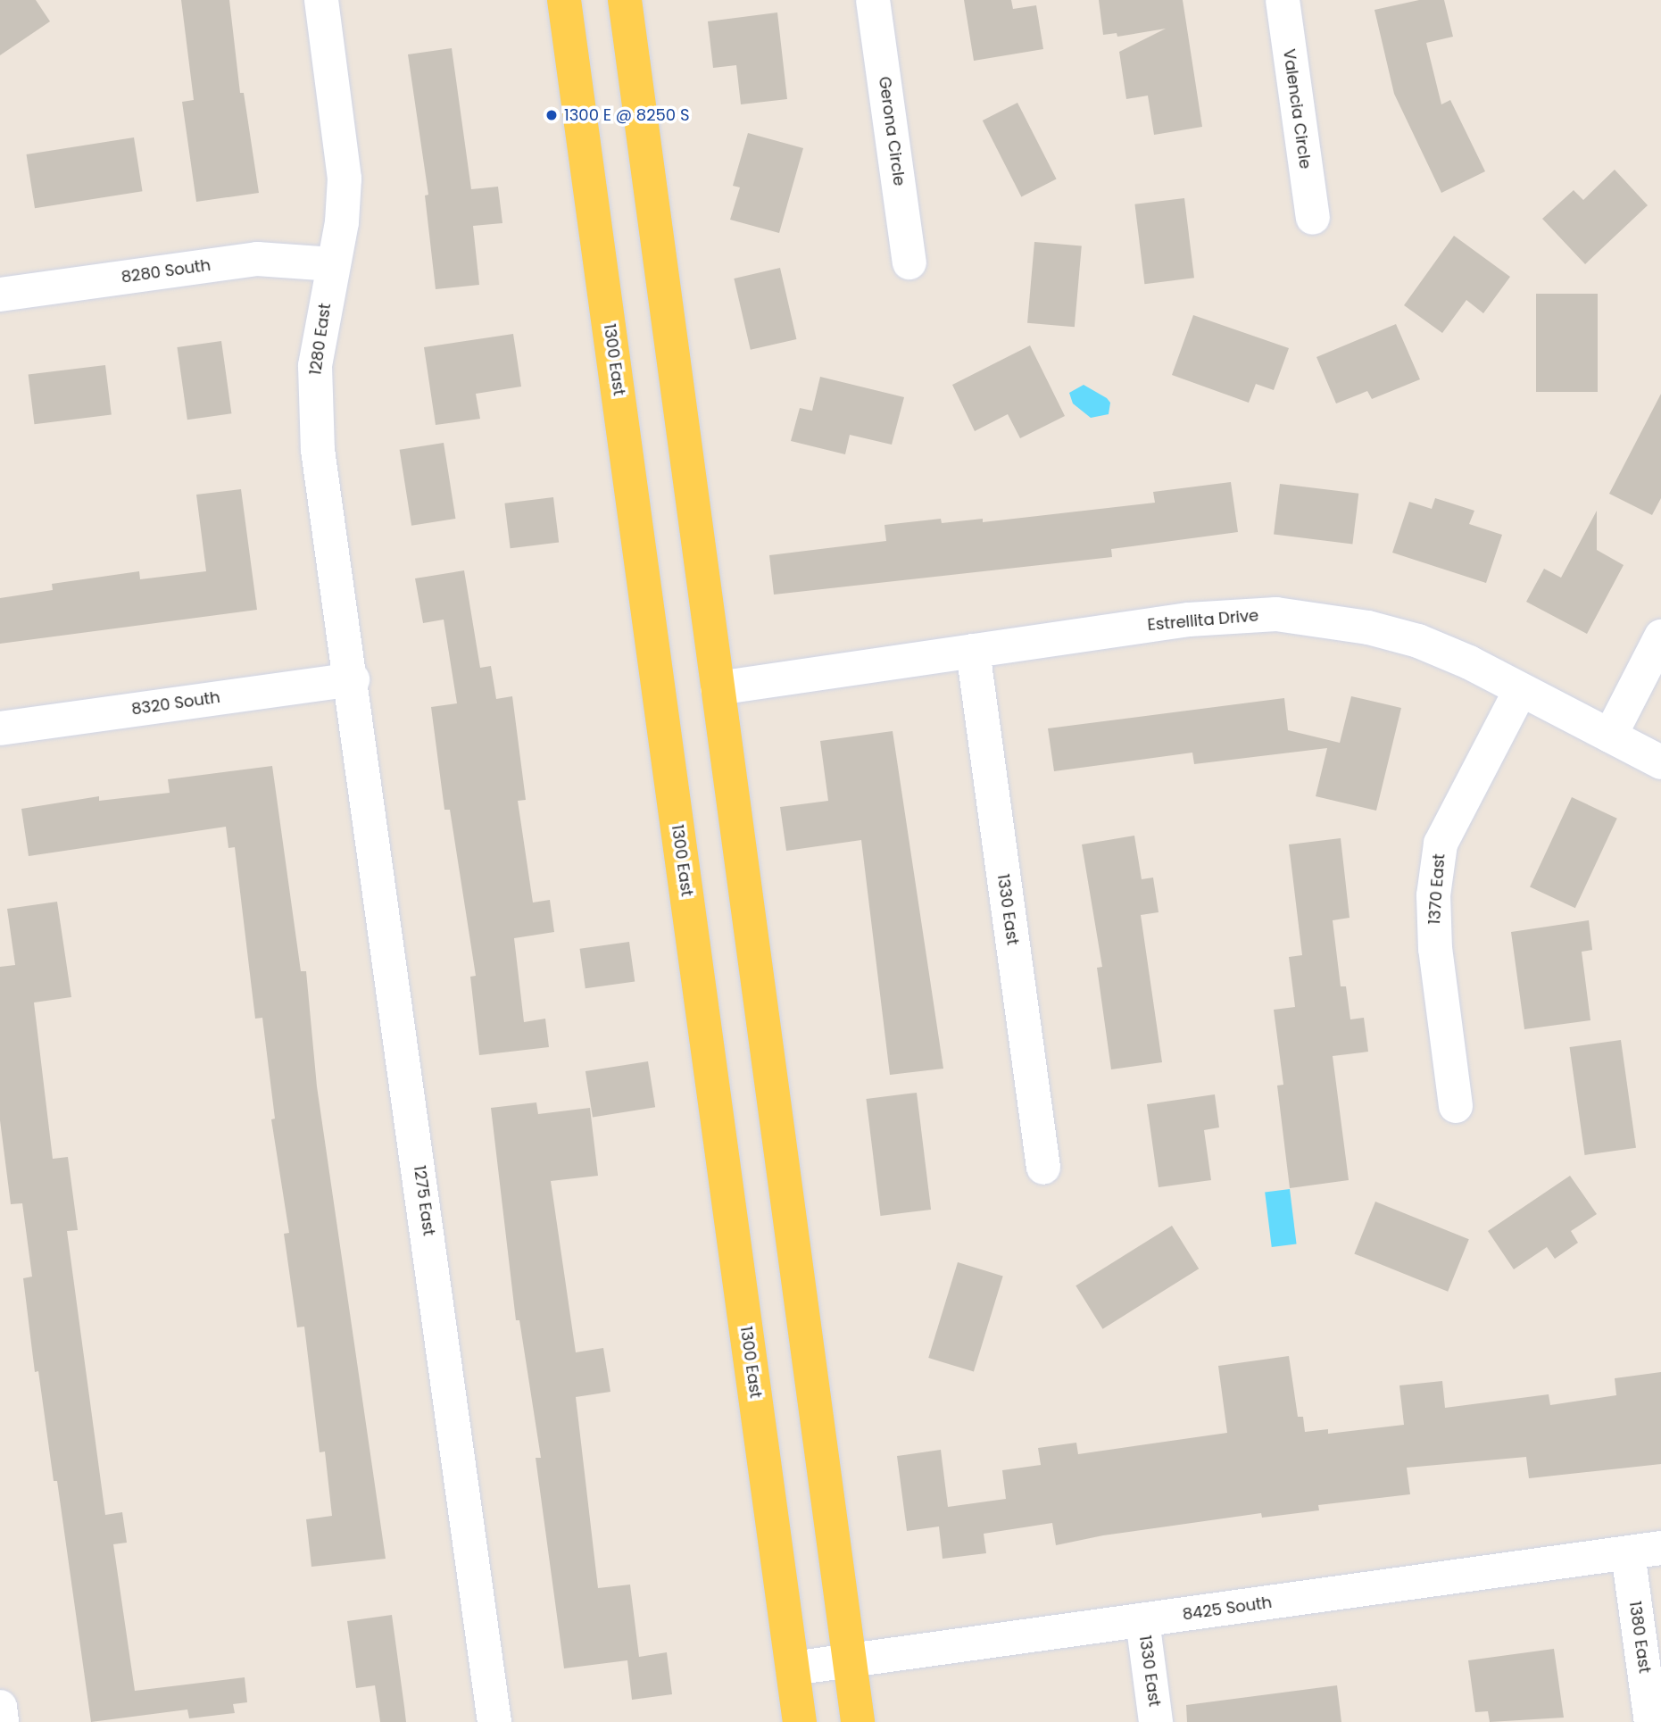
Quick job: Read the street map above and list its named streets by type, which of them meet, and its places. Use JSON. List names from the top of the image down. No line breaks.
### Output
{"streets":{"main road":["1300 East"],"street":["Valencia Circle","Gerona Circle","8280 South","1280 East","Estrellita Drive","8320 South","1370 East","1330 East","1275 East","8425 South","1380 East"]},"crossings":[["8280 South","1280 East"],["1280 East","8320 South"],["1280 East","1275 East"],["1300 East","8425 South"],["Estrellita Drive","1370 East"],["Estrellita Drive","1330 East"],["8320 South","1275 East"],["1330 East","8425 South"],["8425 South","1380 East"]],"places":["1300 E @ 8250 S"]}
